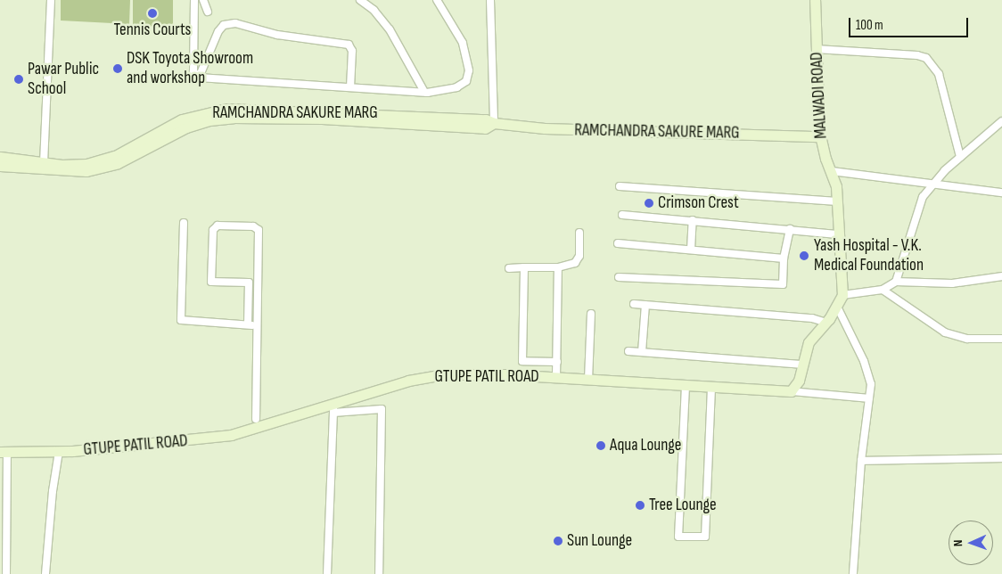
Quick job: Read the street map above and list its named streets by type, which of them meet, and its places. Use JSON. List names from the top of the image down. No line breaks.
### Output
{"streets":{"street":["MALWADI ROAD","RAMCHANDRA SAKURE MARG","GTUPE PATIL ROAD"]},"crossings":[["MALWADI ROAD","RAMCHANDRA SAKURE MARG"]],"places":["Tennis Courts","DSK Toyota Showroom and workshop","Pawar Public School","Crimson Crest","Yash Hospital - V.K. Medical Foundation","Aqua Lounge","Tree Lounge","Sun Lounge"],"scale_bar":"100 m","north":"left"}
